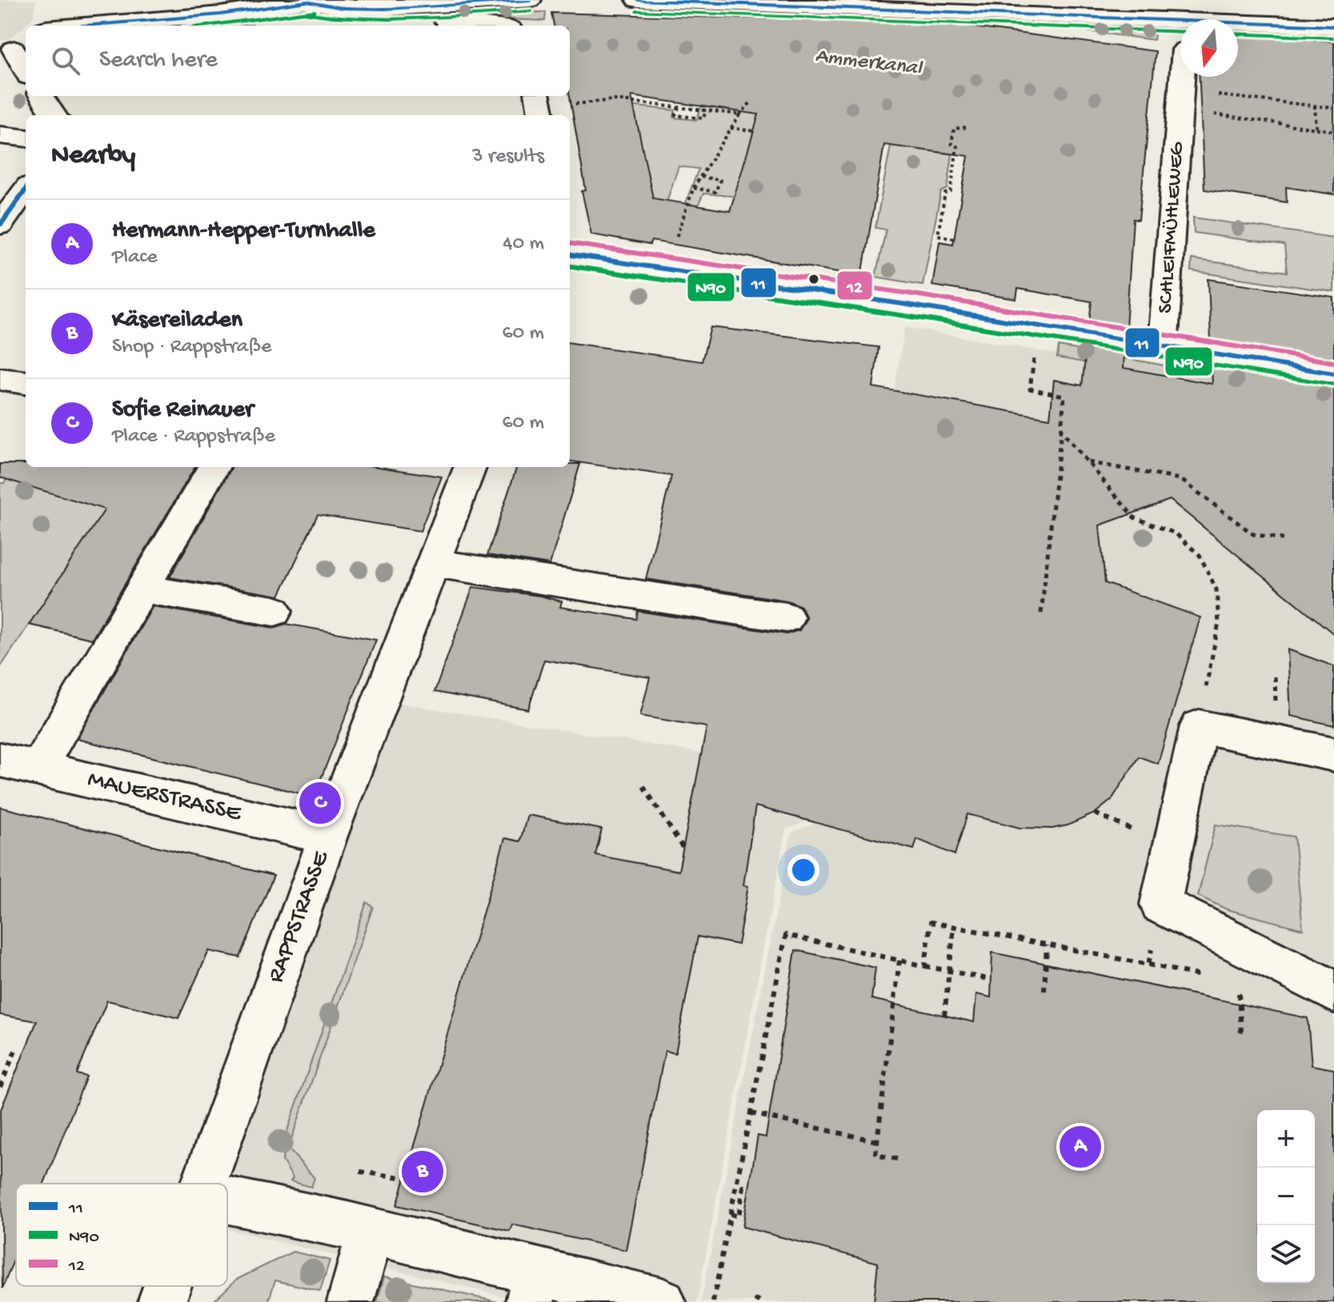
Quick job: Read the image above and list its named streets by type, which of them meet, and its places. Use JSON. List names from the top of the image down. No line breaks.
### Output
{"streets":{"street":["SCHLEIFMÜHLEWEG","MAUERSTRASSE","RAPPSTRASSE"]},"crossings":[["MAUERSTRASSE","RAPPSTRASSE"]],"water":["Ammerkanal"],"lines":["transit line 11","transit line N90","transit line 12"],"legend":["11","N90","12"],"north":"bottom","page":{"search":"Search here","heading":["Nearby","3 results"],"list":[{"mark":"A","name":"Hermann-Hepper-Turnhalle","note":"Place","value":"40 m"},{"mark":"B","name":"Käsereiladen","note":"Shop · Rappstraße","value":"60 m"},{"mark":"C","name":"Sofie Reinauer","note":"Place · Rappstraße","value":"60 m"}],"pins":["C","A","B"],"map_buttons":["+","−"]}}
